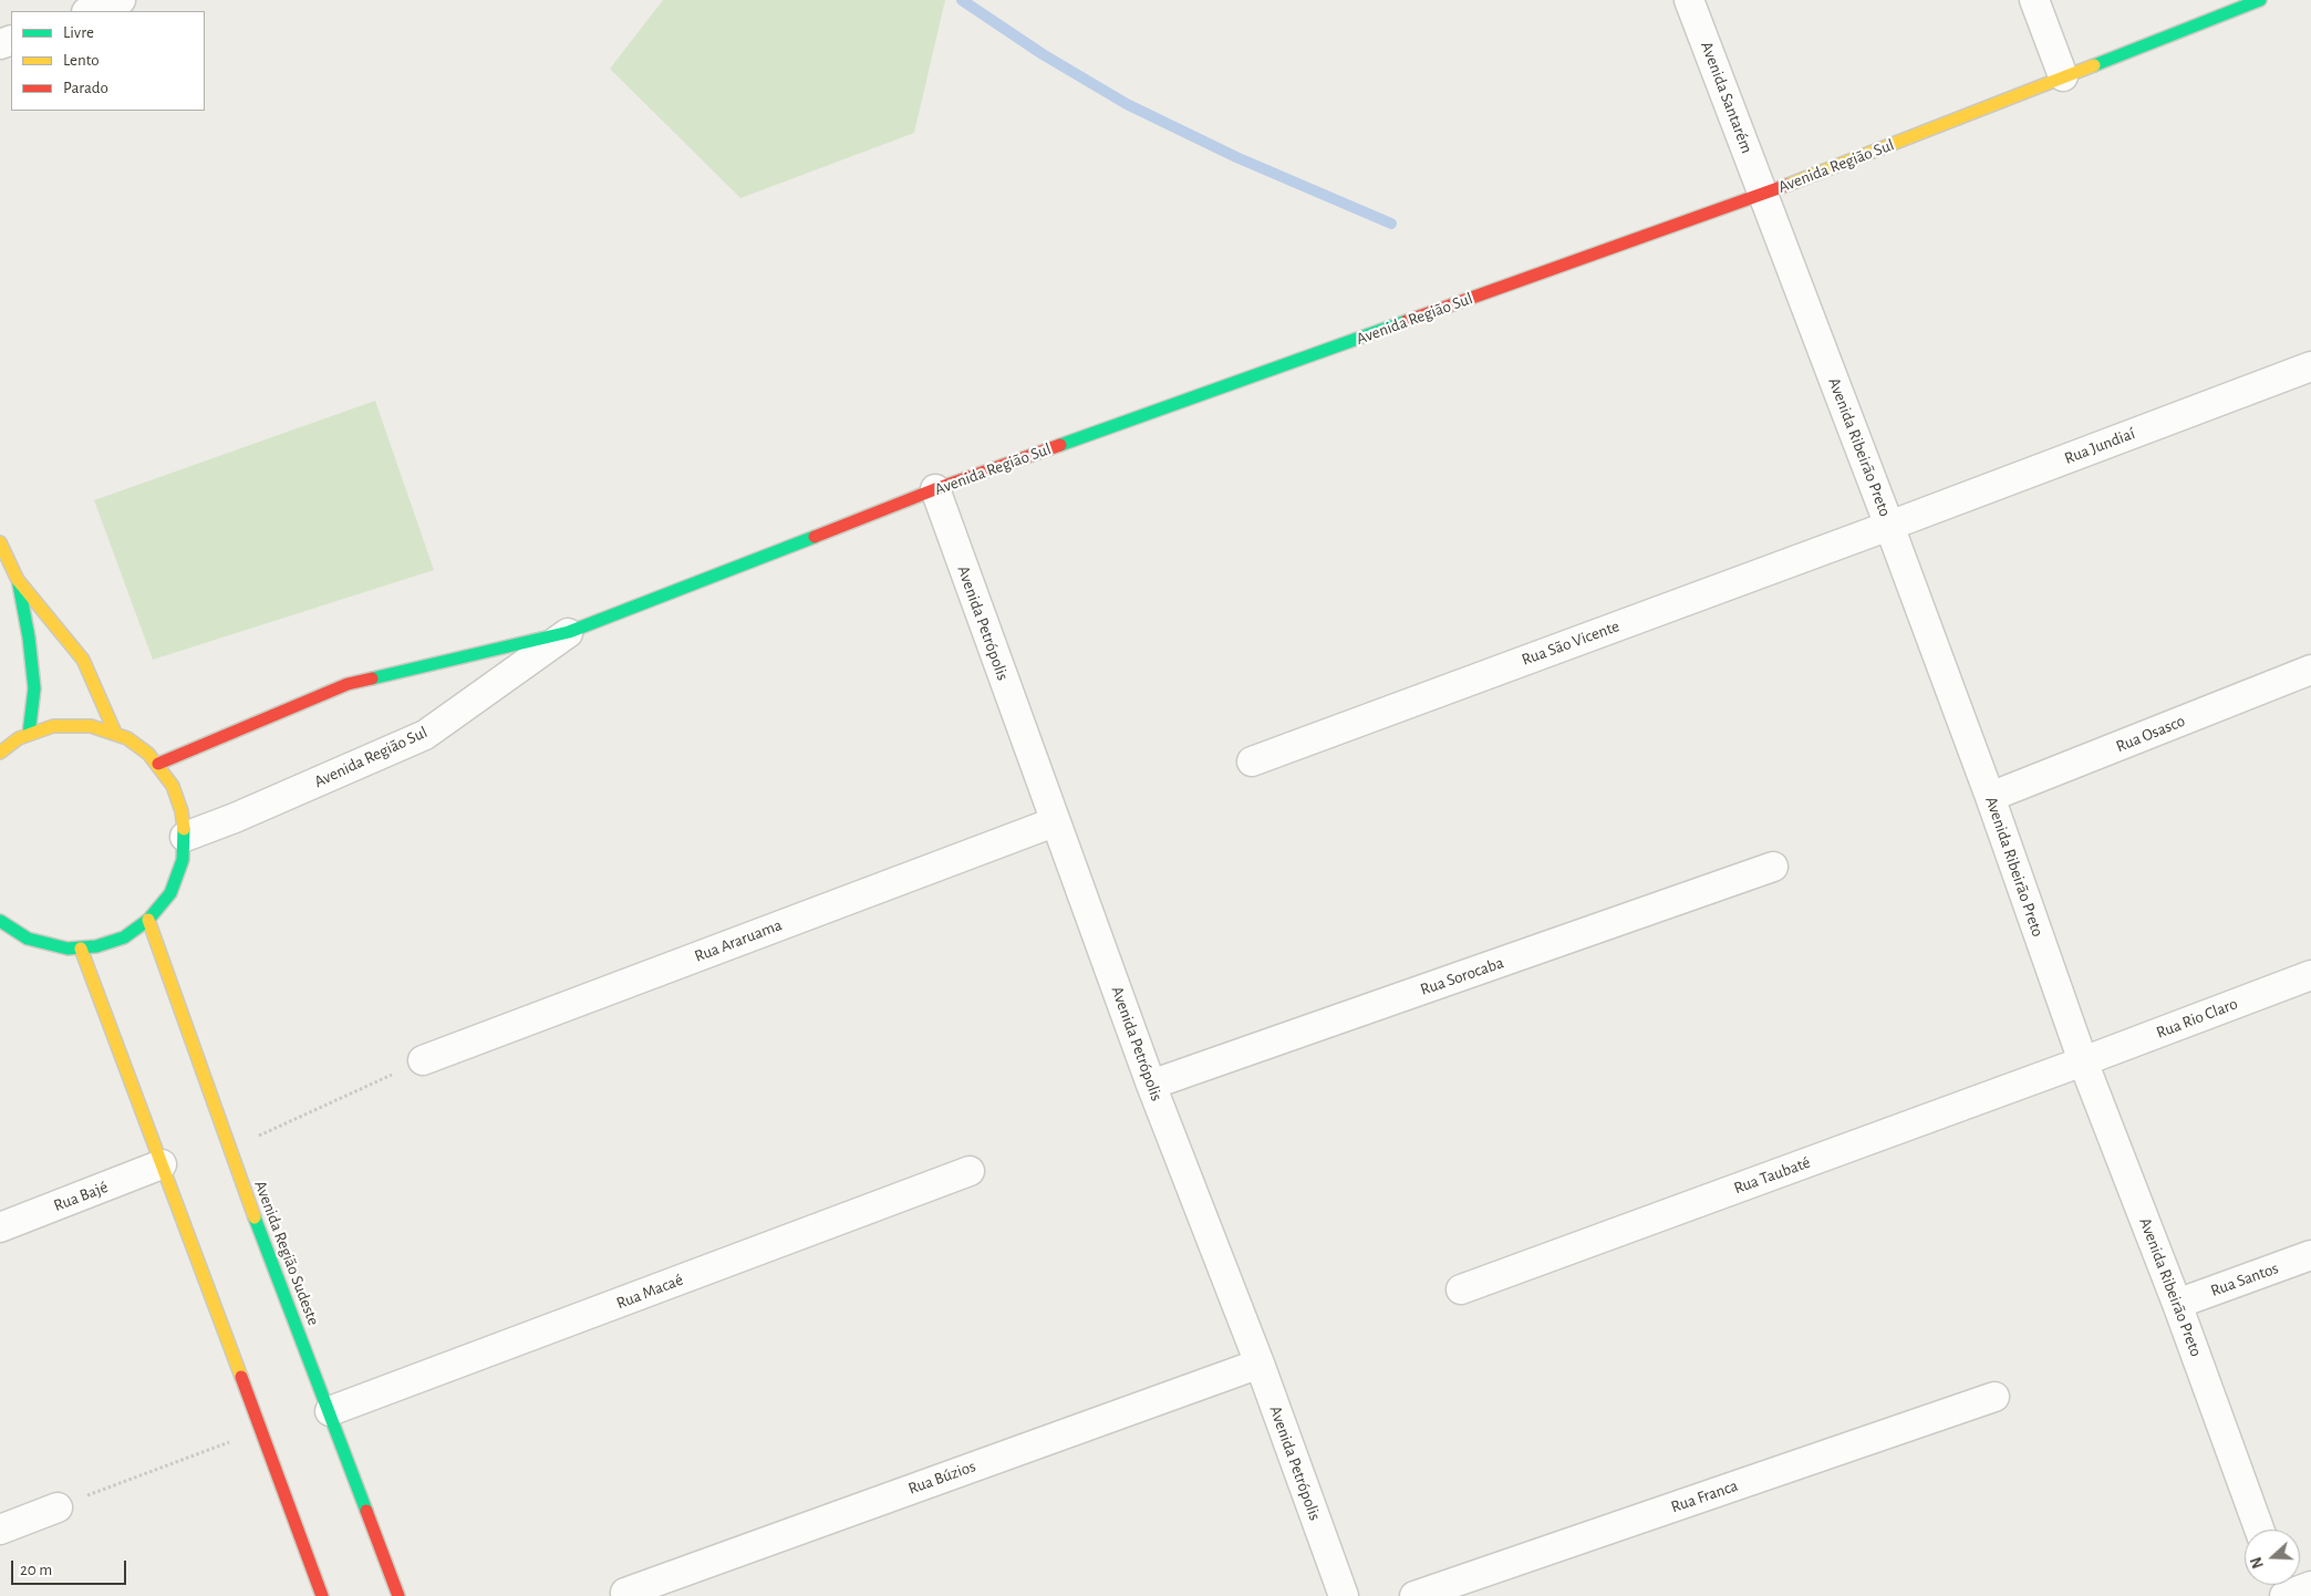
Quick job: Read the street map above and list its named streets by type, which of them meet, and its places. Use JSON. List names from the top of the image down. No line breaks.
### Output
{"streets":{"street":["Avenida Santarém","Avenida Região Sul","Rua Jundiaí","Avenida Ribeirão Preto","Avenida Petrópolis","Rua São Vicente","Rua Osasco","Rua Araruama","Rua Sorocaba","Rua Rio Claro","Rua Taubaté","Rua Bajé","Avenida Região Sudeste","Rua Santos","Rua Macaé","Rua Búzios","Rua Franca"]},"crossings":[["Avenida Santarém","Avenida Região Sul"],["Avenida Santarém","Avenida Ribeirão Preto"],["Avenida Região Sul","Avenida Ribeirão Preto"],["Avenida Região Sul","Avenida Petrópolis"],["Rua Jundiaí","Avenida Ribeirão Preto"],["Rua Jundiaí","Rua São Vicente"],["Avenida Ribeirão Preto","Rua São Vicente"],["Avenida Ribeirão Preto","Rua Osasco"],["Avenida Ribeirão Preto","Rua Rio Claro"],["Avenida Ribeirão Preto","Rua Taubaté"],["Avenida Ribeirão Preto","Rua Santos"],["Avenida Petrópolis","Rua Araruama"],["Avenida Petrópolis","Rua Sorocaba"],["Avenida Petrópolis","Rua Búzios"],["Rua Rio Claro","Rua Taubaté"],["Avenida Região Sudeste","Rua Macaé"]],"legend":["Livre","Lento","Parado"],"scale_bar":"20 m","north":"left"}
